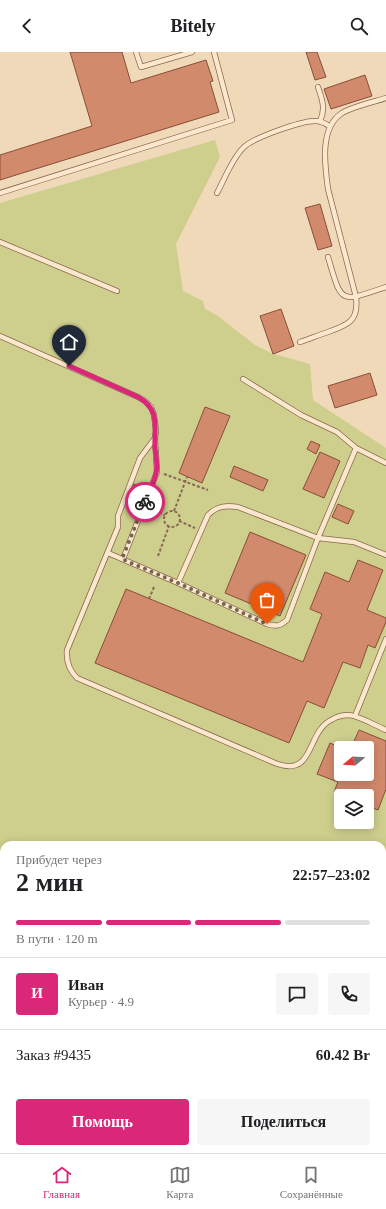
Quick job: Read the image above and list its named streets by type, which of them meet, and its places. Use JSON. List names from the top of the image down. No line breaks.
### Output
{"north":"left","page":{"header":"Bitely","heading":["2 мин","Прибудет через","22:57–23:02"],"panel":["Иван","Курьер · 4.9","Заказ #9435","60.42 Br"],"bar":"В пути · 120 m","round":"И","buttons":["Помощь","Поделиться"],"tabs":["Главная","Карта","Сохранённые"]}}
